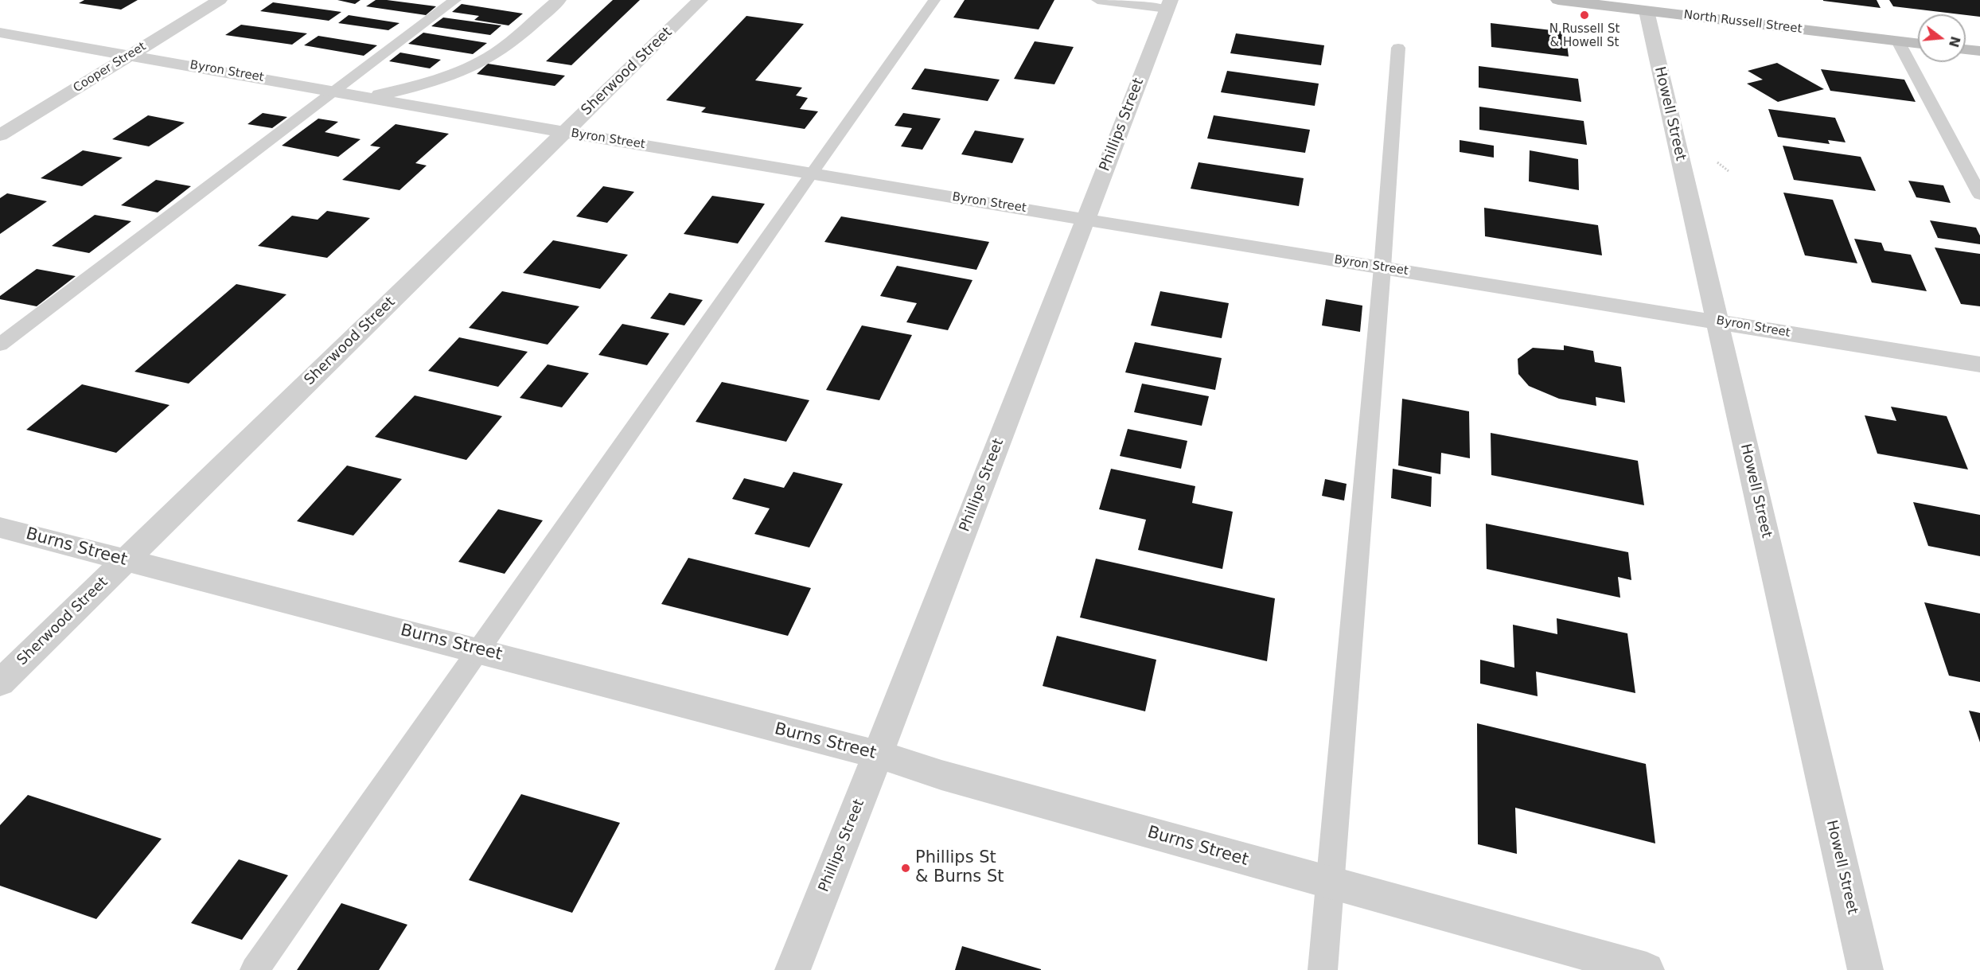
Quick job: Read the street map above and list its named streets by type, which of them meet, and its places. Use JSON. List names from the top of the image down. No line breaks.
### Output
{"streets":{"street":["North Russell Street","Cooper Street","Byron Street","Sherwood Street","Howell Street","Phillips Street","Burns Street"]},"crossings":[["North Russell Street","Howell Street"],["Cooper Street","Byron Street"],["Byron Street","Sherwood Street"],["Byron Street","Howell Street"],["Byron Street","Phillips Street"],["Sherwood Street","Burns Street"],["Phillips Street","Burns Street"]],"places":["N Russell St & Howell St","Phillips St & Burns St"],"north":"right"}
